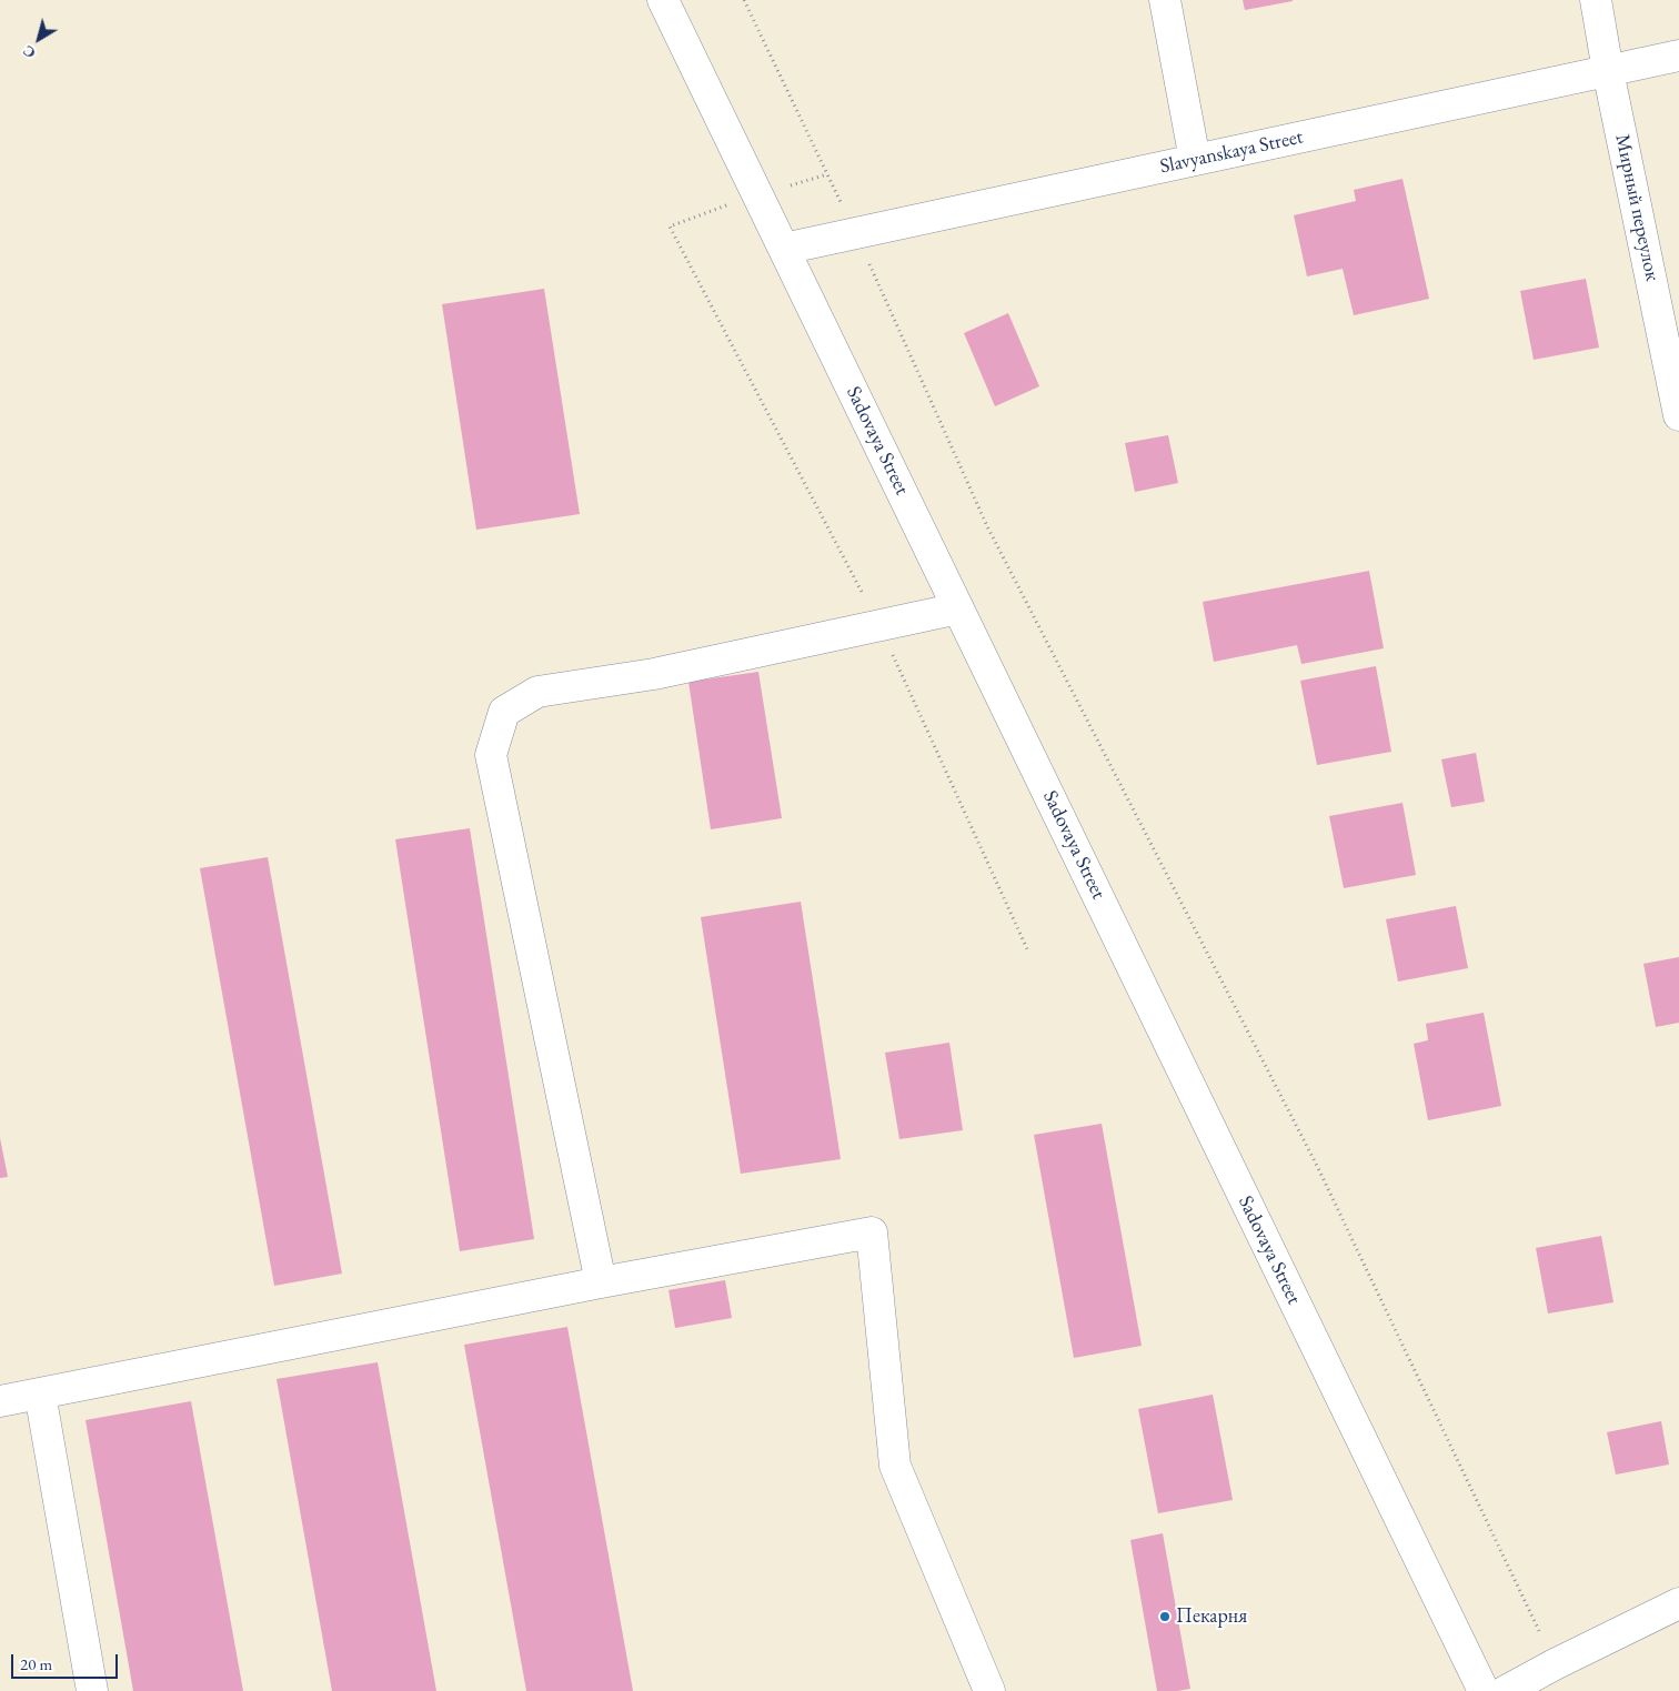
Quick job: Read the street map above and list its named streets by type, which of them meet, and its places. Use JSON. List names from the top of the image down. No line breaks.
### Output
{"streets":{"street":["Slavyanskaya Street","Мирный переулок","Sadovaya Street"]},"crossings":[["Slavyanskaya Street","Мирный переулок"],["Slavyanskaya Street","Sadovaya Street"]],"places":["Пекарня"],"scale_bar":"20 m","north":"bottom left"}
